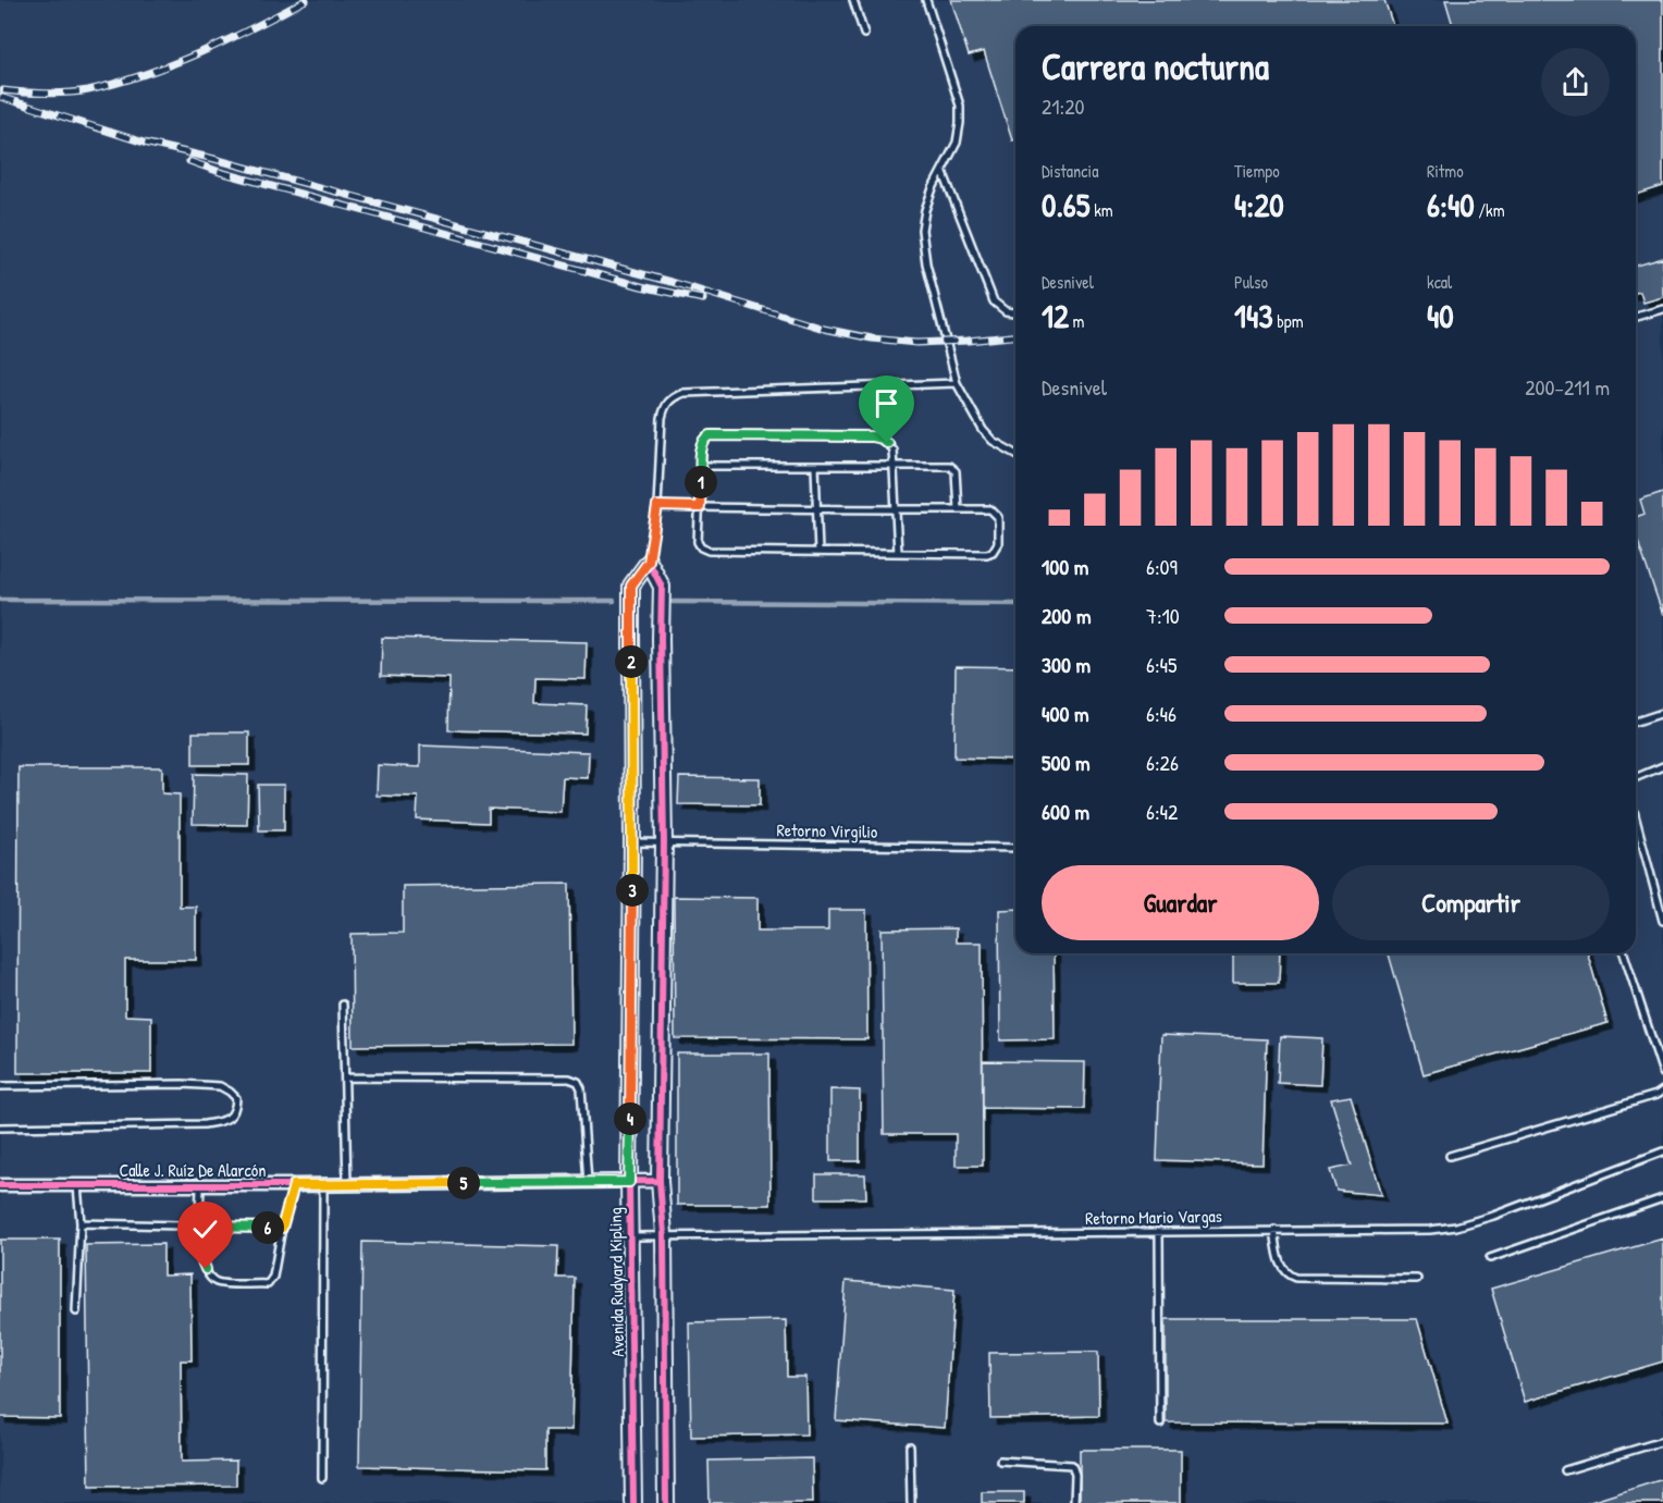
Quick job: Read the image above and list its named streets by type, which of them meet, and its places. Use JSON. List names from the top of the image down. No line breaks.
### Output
{"streets":{"street":["Calle J. Ruíz De Alarcón","Avenida Rudyard Kipling"],"lane":["Retorno Virgilio","Retorno Mario Vargas"]},"crossings":[["Retorno Virgilio","Avenida Rudyard Kipling"],["Calle J. Ruíz De Alarcón","Avenida Rudyard Kipling"],["Retorno Mario Vargas","Avenida Rudyard Kipling"]],"page":{"heading":["Carrera nocturna","21:20"],"stats":[["Distancia","0.65 km"],["Tiempo","4:20"],["Ritmo","6:40 /km"],["Desnivel","12 m"],["Pulso","143 bpm"],["kcal","40"]],"chart":["Desnivel","200–211 m"],"pins":["1","2","3","4","5","6"],"list":[{"name":"100 m","note":"6:09"},{"name":"200 m","note":"7:10"},{"name":"300 m","note":"6:45"},{"name":"400 m","note":"6:46"},{"name":"500 m","note":"6:26"},{"name":"600 m","note":"6:42"}],"buttons":["Guardar","Compartir"]}}
